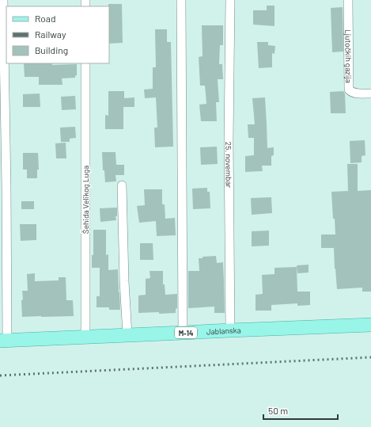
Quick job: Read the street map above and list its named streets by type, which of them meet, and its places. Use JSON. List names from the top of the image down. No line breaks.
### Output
{"streets":{"main road":["Jablanska","M-14"],"street":["Ljutočkih gazija","25. novembar","Šehida Velikog Luga"]},"crossings":[["25. novembar","Jablanska"],["Šehida Velikog Luga","Jablanska"]],"legend":["Road","Railway","Building"],"scale_bar":"50 m"}
